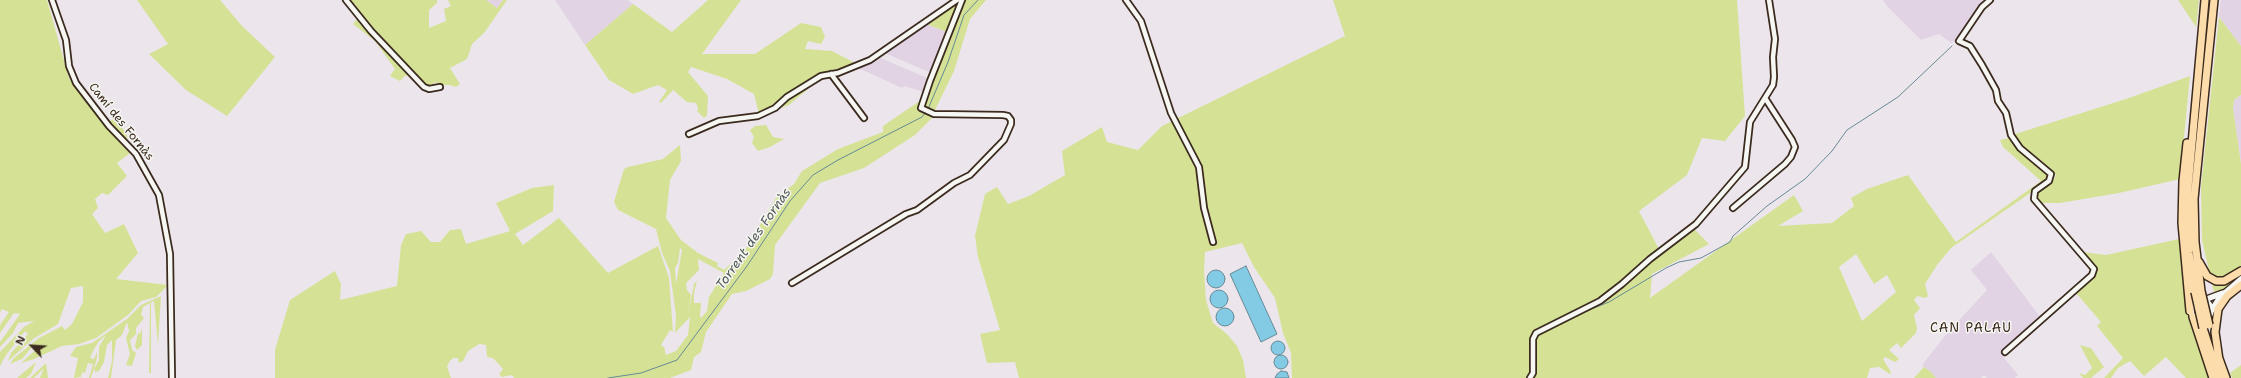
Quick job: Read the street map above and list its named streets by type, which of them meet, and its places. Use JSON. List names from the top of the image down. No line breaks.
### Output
{"streets":{"street":["Camí des Fornàs"]},"districts":["CAN PALAU"],"water":["Torrent des Fornàs"],"north":"top left"}
